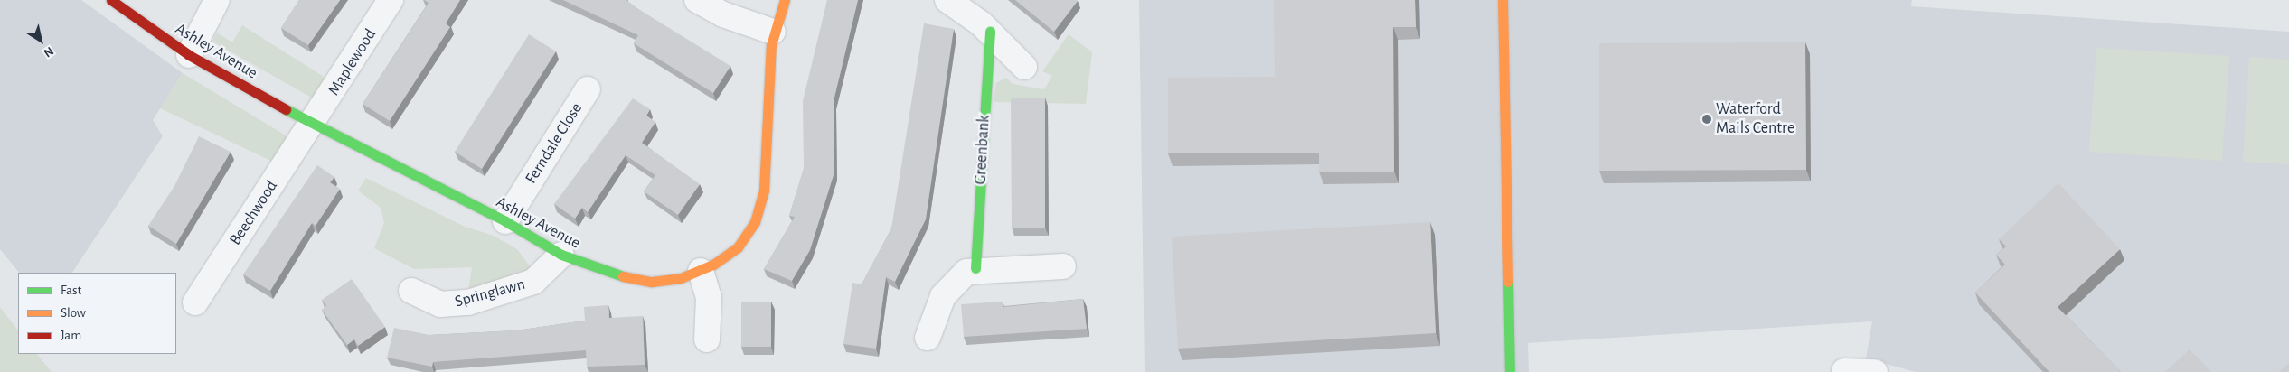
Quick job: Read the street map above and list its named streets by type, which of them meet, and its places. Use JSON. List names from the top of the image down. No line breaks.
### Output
{"streets":{"street":["Ashley Avenue","Maplewood","Ferndale Close","Greenbank","Beechwood","Springlawn"]},"crossings":[["Ashley Avenue","Maplewood"],["Ashley Avenue","Ferndale Close"],["Ashley Avenue","Beechwood"],["Ashley Avenue","Springlawn"],["Maplewood","Beechwood"]],"places":["Waterford Mails Centre"],"legend":["Fast","Slow","Jam"],"north":"bottom right"}
